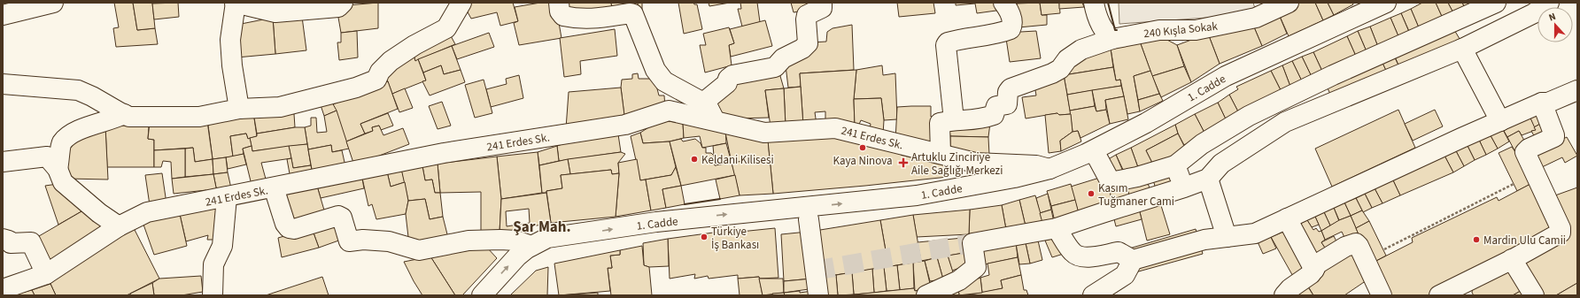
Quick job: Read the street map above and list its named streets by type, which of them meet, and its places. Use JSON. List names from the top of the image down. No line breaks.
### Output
{"streets":{"street":["240 Kışla Sokak","1. Cadde","241 Erdes Sk."]},"crossings":[["1. Cadde","241 Erdes Sk."]],"one_way":["1. Cadde"],"districts":["Şar Mah."],"places":{"other":["Kaya Ninova","Keldani Kilisesi","Kasım Tuğmaner Cami","Türkiye İş Bankası","Mardin Ulu Camii"],"health":["Artuklu Zinciriye Aile Sağlığı Merkezi"]},"north":"top"}
